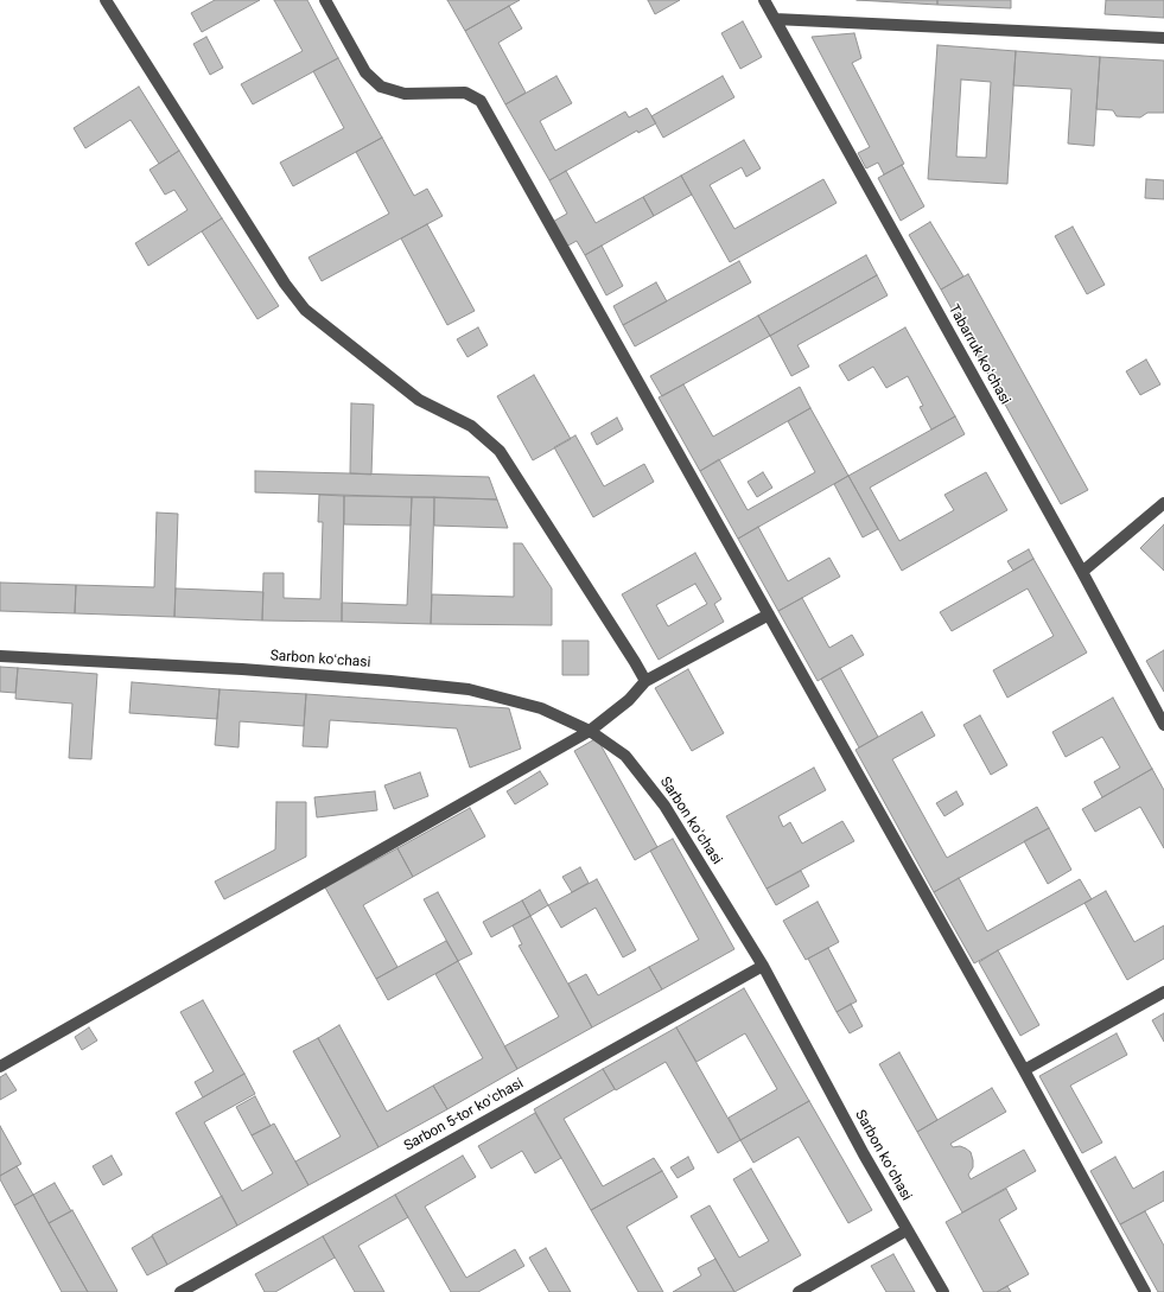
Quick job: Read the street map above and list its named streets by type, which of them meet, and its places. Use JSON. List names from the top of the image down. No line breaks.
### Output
{"streets":{"street":["Tabarruk koʻchasi","Sarbon koʻchasi","Sarbon 5-tor koʻchasi"]},"crossings":[["Sarbon koʻchasi","Sarbon 5-tor koʻchasi"]]}
